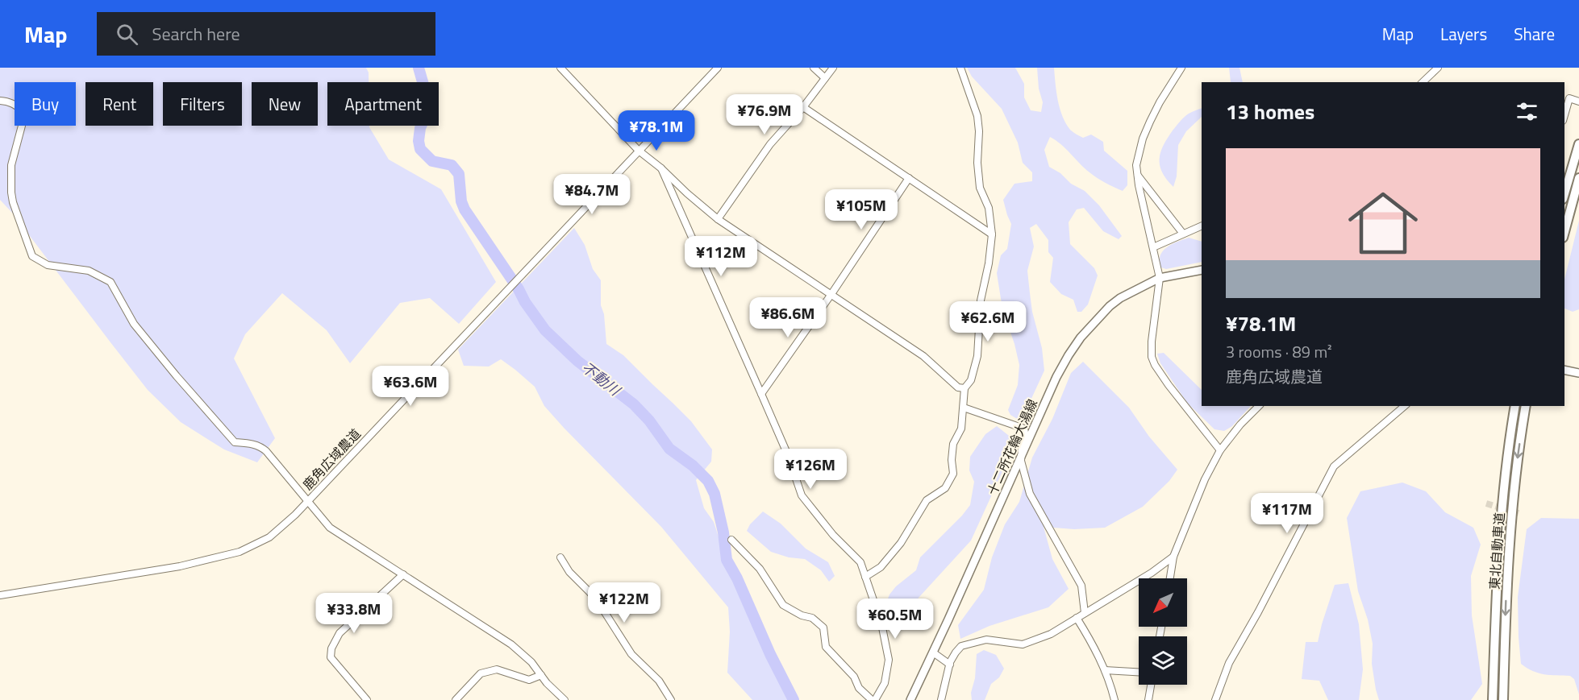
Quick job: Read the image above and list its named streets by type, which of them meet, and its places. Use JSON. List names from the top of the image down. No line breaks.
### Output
{"streets":{"highway":["東北自動車道"],"main road":["十二所花輪大湯線"],"street":["鹿角広域農道"]},"water":["不動川"],"north":"bottom left","page":{"header":"Map","search":"Search here","nav":["Map","Layers","Share"],"chip":["Buy","Rent","Filters","New","Apartment"],"heading":"13 homes","price":["¥76.9M","¥78.1M","¥84.7M","¥105M","¥112M","¥86.6M","¥62.6M","¥63.6M","¥126M","¥117M","¥122M","¥33.8M","¥60.5M"],"list":[{"name":"¥78.1M","note":"3 rooms · 89 m² · 鹿角広域農道"}]}}
